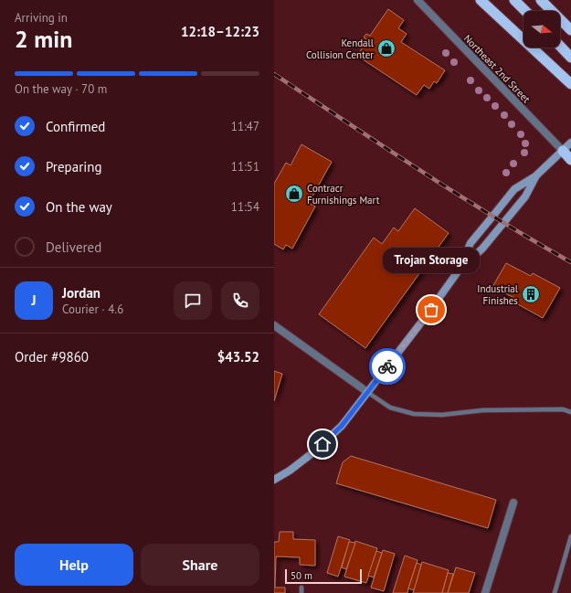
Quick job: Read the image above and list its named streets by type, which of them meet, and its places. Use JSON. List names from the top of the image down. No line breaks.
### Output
{"streets":{"street":["Northeast 2nd Street"]},"places":{"shop":["Kendall Collision Center","Contracr Furnishings Mart"],"building":["Industrial Finishes"],"other":["Trojan Storage"]},"scale_bar":"50 m","north":"right","page":{"heading":["2 min","Arriving in","12:18–12:23"],"panel":["Jordan","Courier · 4.6","Order #9860","$43.52"],"bar":"On the way · 70 m","list":[["Confirmed","11:47"],["Preparing","11:51"],["On the way","11:54"],"Delivered"],"bubble":"Trojan Storage","round":"J","buttons":["Help","Share"],"scale":"50 m"}}
